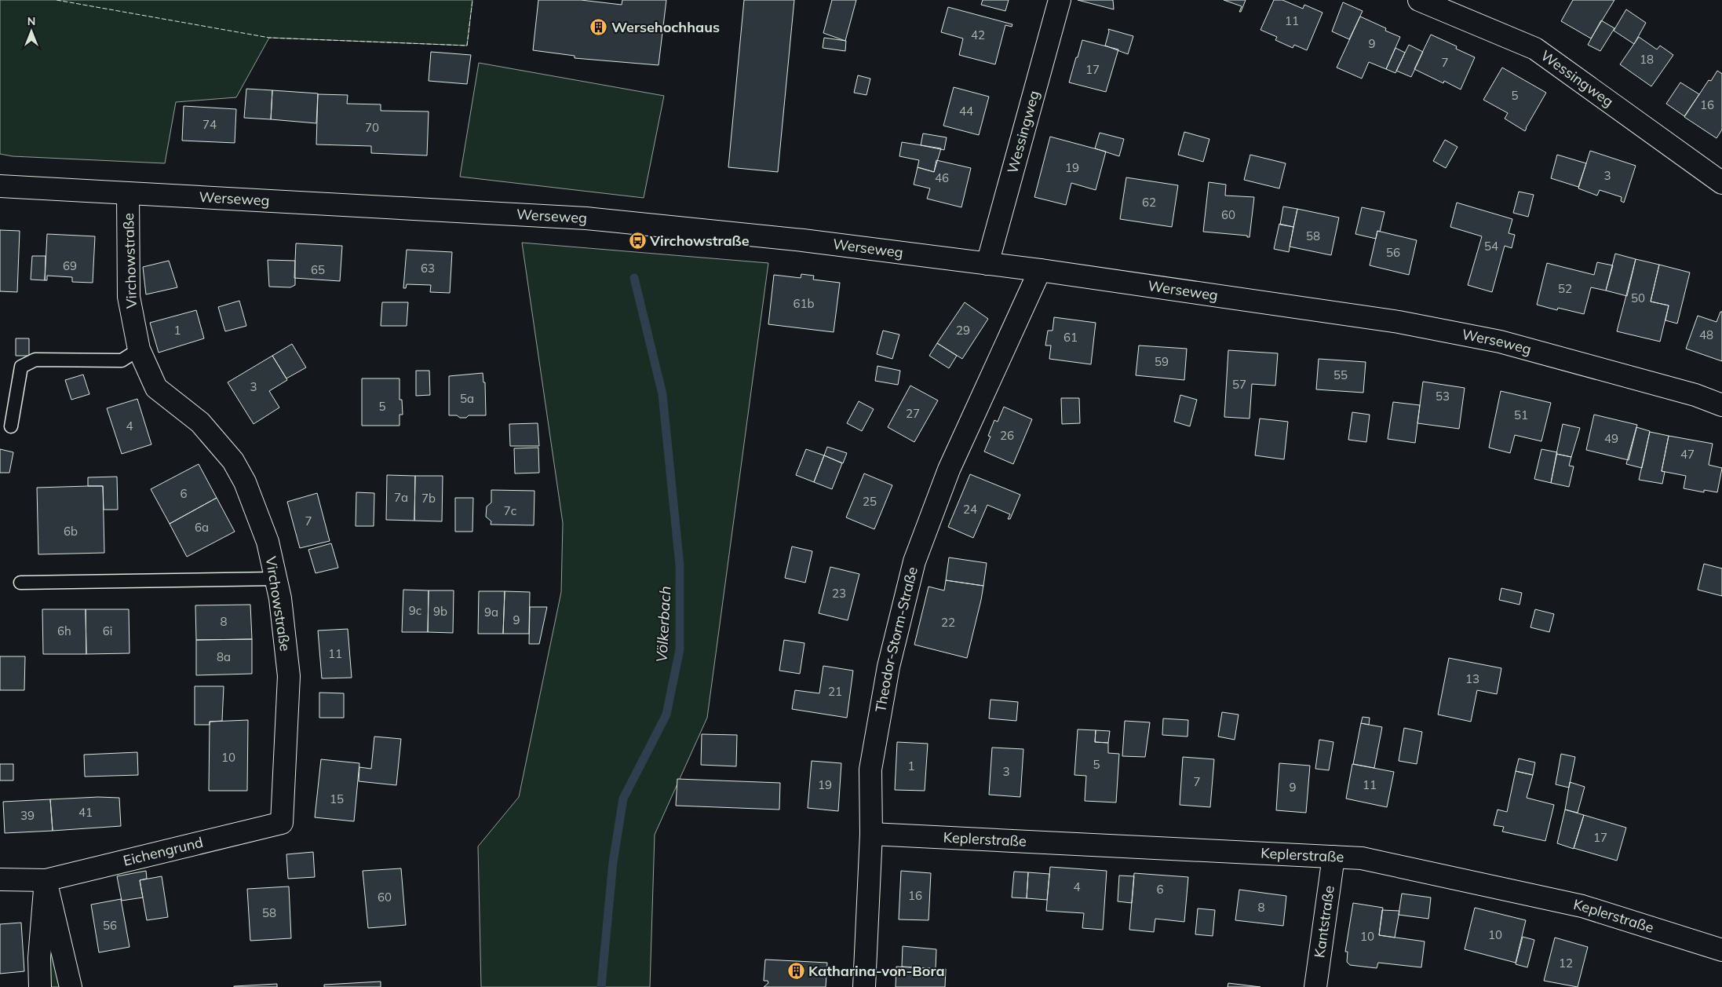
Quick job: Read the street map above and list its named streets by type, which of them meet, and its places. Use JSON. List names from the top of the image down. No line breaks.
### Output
{"streets":{"street":["Wessingweg","Werseweg","Virchowstraße","Theodor-Storm-Straße","Keplerstraße","Eichengrund","Kantstraße"]},"crossings":[["Wessingweg","Werseweg"],["Werseweg","Virchowstraße"],["Werseweg","Theodor-Storm-Straße"],["Virchowstraße","Eichengrund"],["Theodor-Storm-Straße","Keplerstraße"],["Keplerstraße","Kantstraße"]],"water":["Völkerbach"],"places":{"building":["Wersehochhaus","Katharina-von-Bora"],"bus stop":["Virchowstraße"]},"house_numbers":["11","42","9","18","7","17","5","16","44","74","70","19","3","46","62","60","58","54","56","69","63","65","52","50","61b","1","29","48","61","59","55","57","3","53","5a","5","27","51","4","26","49","47","6","7a","7b","25","24","7c","7","6a","6b","23","9c","9b","9a","9","8","22","6h","6i","11","8a","13","21","10","5","1","3","7","19","11","9","15","41","39","17","4","6","16","60","8","58","56","10","10","12"],"north":"top"}
